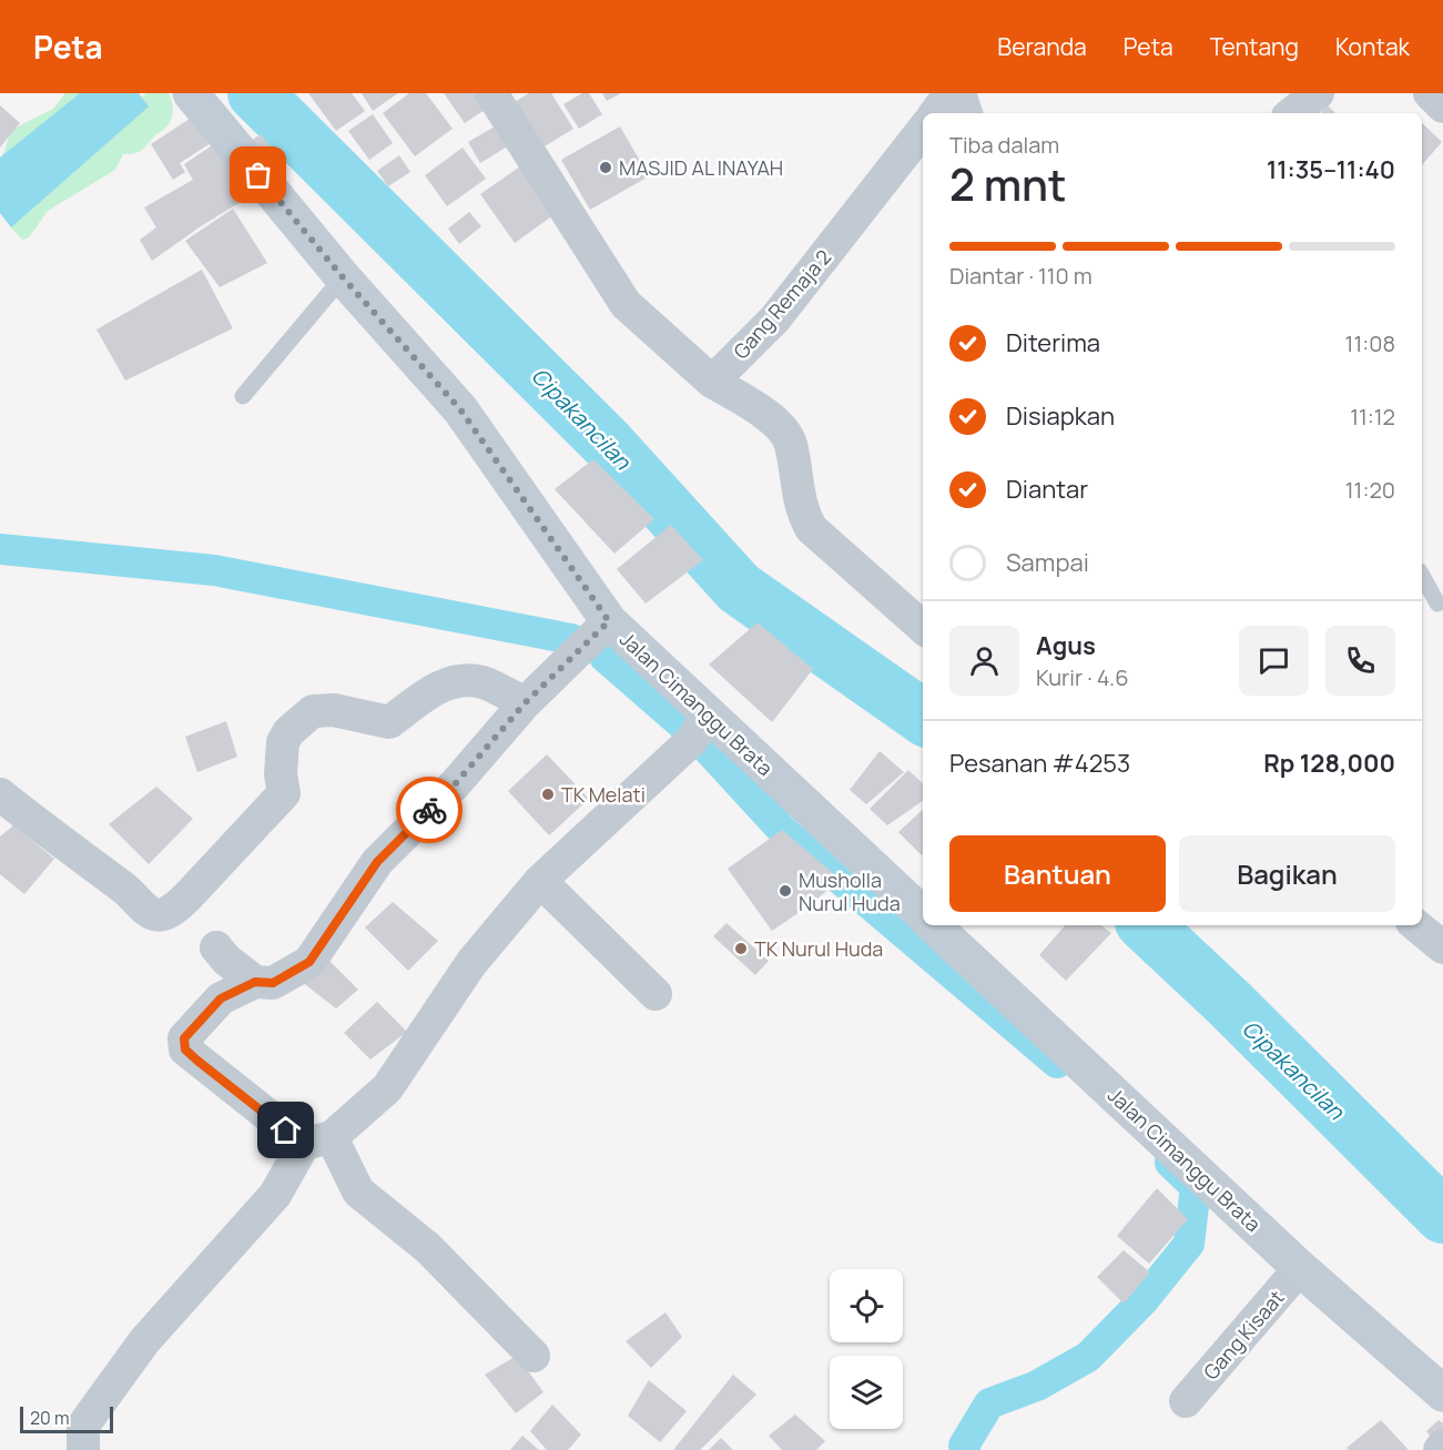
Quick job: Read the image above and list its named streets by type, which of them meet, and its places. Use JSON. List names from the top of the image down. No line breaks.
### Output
{"streets":{"street":["Gang Remaja 2","Jalan Cimanggu Brata","Gang Kisaat"]},"crossings":[["Jalan Cimanggu Brata","Gang Kisaat"]],"water":["Cipakancilan"],"places":["MASJID AL INAYAH","TK Melati","Musholla Nurul Huda","TK Nurul Huda"],"scale_bar":"20 m","page":{"header":"Peta","nav":["Beranda","Peta","Tentang","Kontak"],"heading":["2 mnt","Tiba dalam","11:35–11:40"],"panel":["Agus","Kurir · 4.6","Pesanan #4253","Rp 128,000"],"bar":"Diantar · 110 m","list":[["Diterima","11:08"],["Disiapkan","11:12"],["Diantar","11:20"],"Sampai"],"buttons":["Bantuan","Bagikan"],"scale":"20 m"}}
